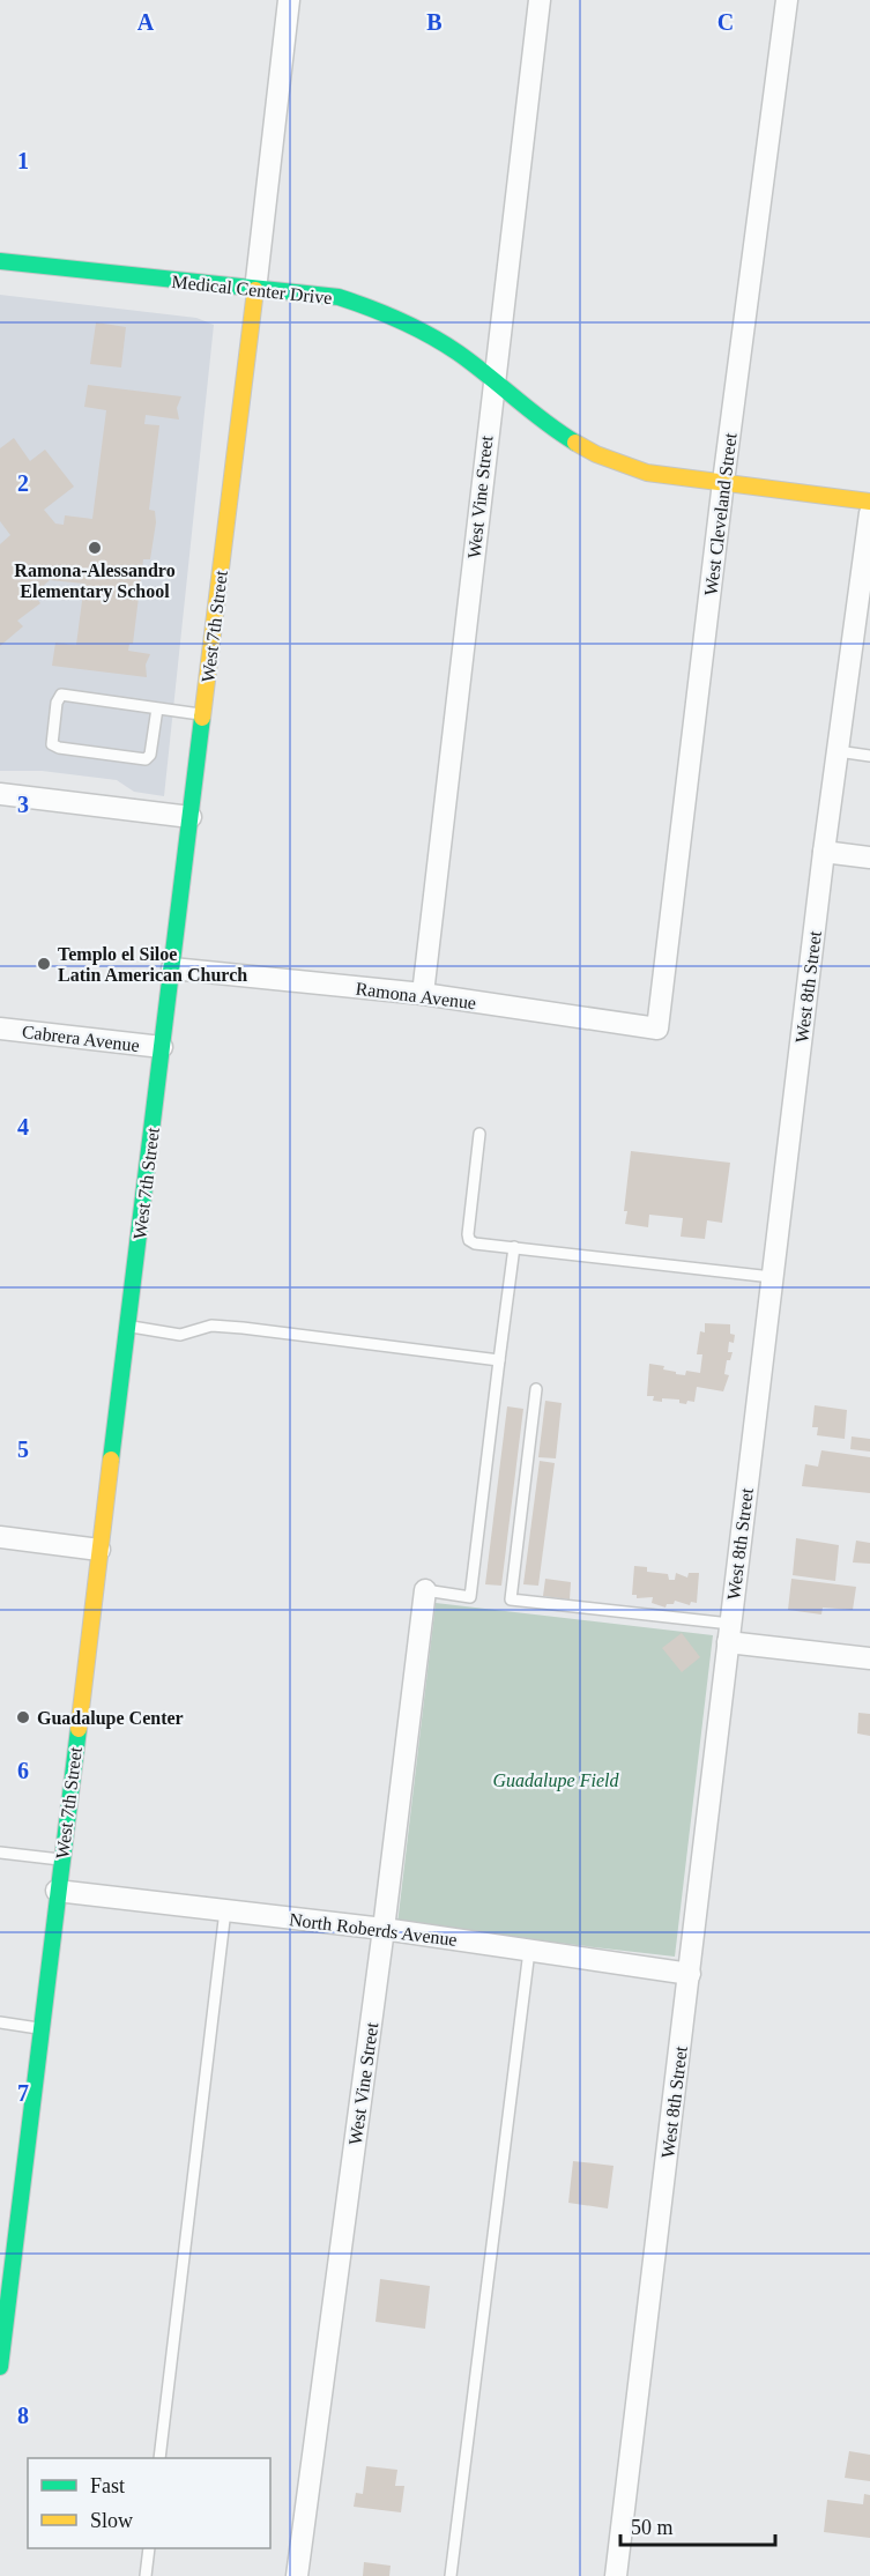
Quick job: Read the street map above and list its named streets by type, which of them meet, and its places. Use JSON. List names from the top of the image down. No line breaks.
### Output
{"streets":{"street":["Medical Center Drive","West Vine Street","West Cleveland Street","West 7th Street","West 8th Street","Ramona Avenue","Cabrera Avenue","North Roberds Avenue"]},"crossings":[["Medical Center Drive","West Vine Street"],["Medical Center Drive","West Cleveland Street"],["Medical Center Drive","West 7th Street"],["West Vine Street","Ramona Avenue"],["West Vine Street","North Roberds Avenue"],["West Cleveland Street","Ramona Avenue"],["West 7th Street","Ramona Avenue"],["West 7th Street","Cabrera Avenue"],["West 7th Street","North Roberds Avenue"],["West 8th Street","North Roberds Avenue"]],"parks":["Guadalupe Field"],"places":["Ramona-Alessandro Elementary School","Templo el Siloe Latin American Church","Guadalupe Center"],"legend":["Fast","Slow"],"scale_bar":"50 m","grid":{"columns":["A","B","C"],"rows":["1","2","3","4","5","6","7","8"]}}
